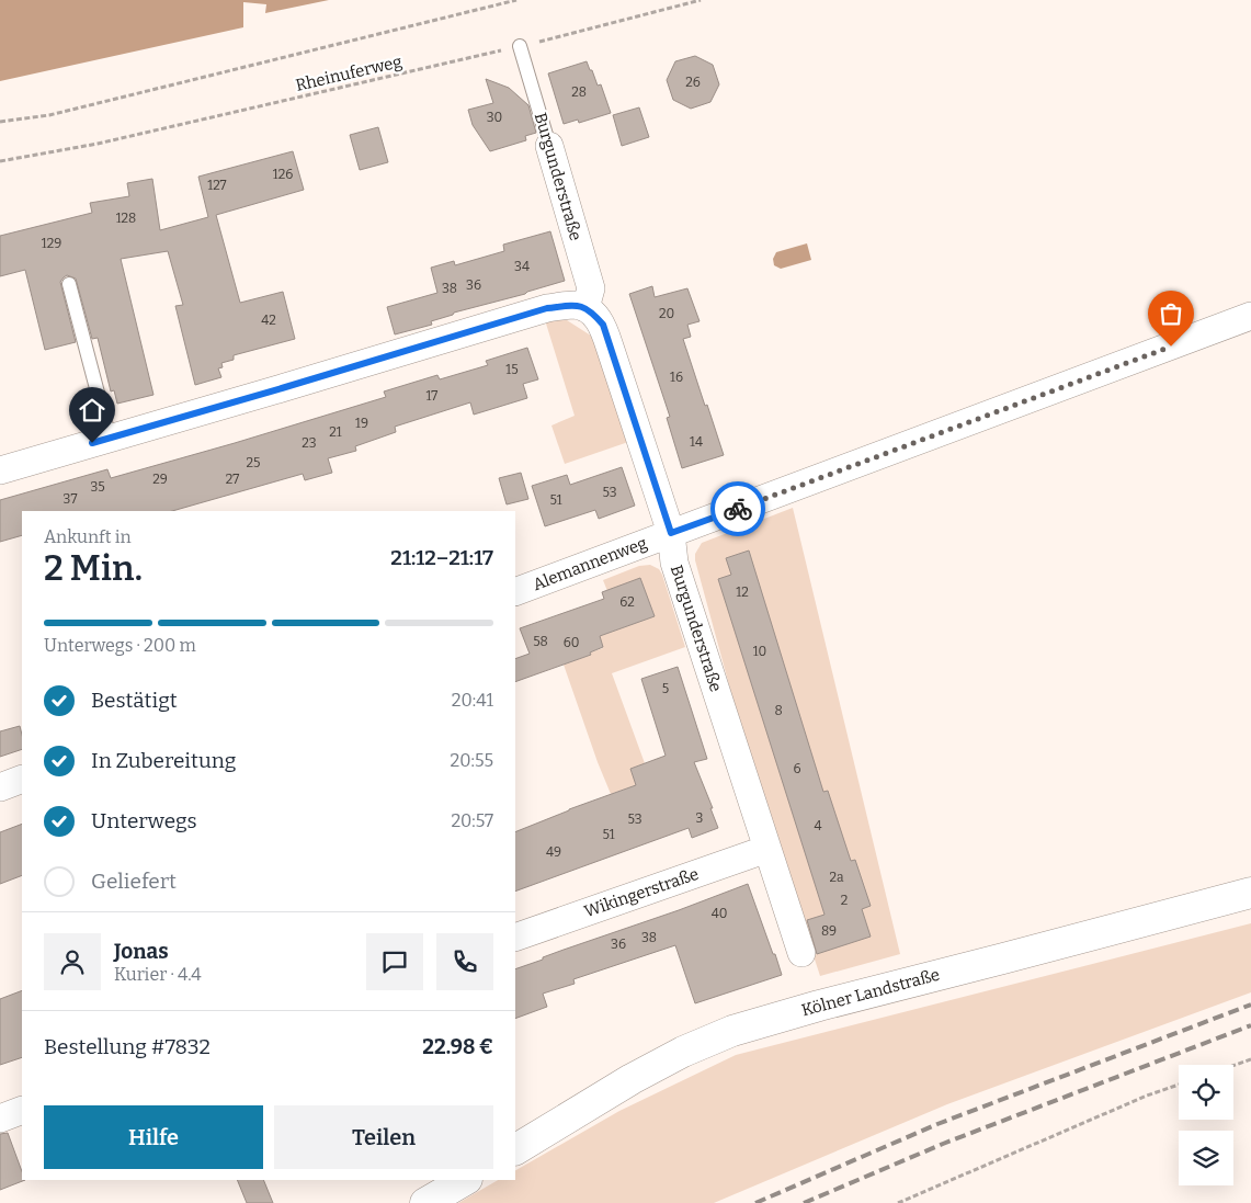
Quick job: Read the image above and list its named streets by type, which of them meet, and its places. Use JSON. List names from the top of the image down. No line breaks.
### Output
{"streets":{"main road":["Kölner Landstraße"],"street":["Burgunderstraße","Alemannenweg","Wikingerstraße"],"path":["Rheinuferweg"]},"crossings":[["Rheinuferweg","Burgunderstraße"],["Burgunderstraße","Alemannenweg"],["Burgunderstraße","Wikingerstraße"]],"house_numbers":["26","28","30","126","127","128","129","34","36","38","20","42","15","16","17","19","21","14","23","25","29","27","35","53","37","51","12","62","58","60","10","5","8","6","3","53","4","51","49","2a","2","40","89","38","36"],"page":{"heading":["2 Min.","Ankunft in","21:12–21:17"],"panel":["Jonas","Kurier · 4.4","Bestellung #7832","22.98 €"],"bar":"Unterwegs · 200 m","list":[["Bestätigt","20:41"],["In Zubereitung","20:55"],["Unterwegs","20:57"],"Geliefert"],"buttons":["Hilfe","Teilen"]}}
